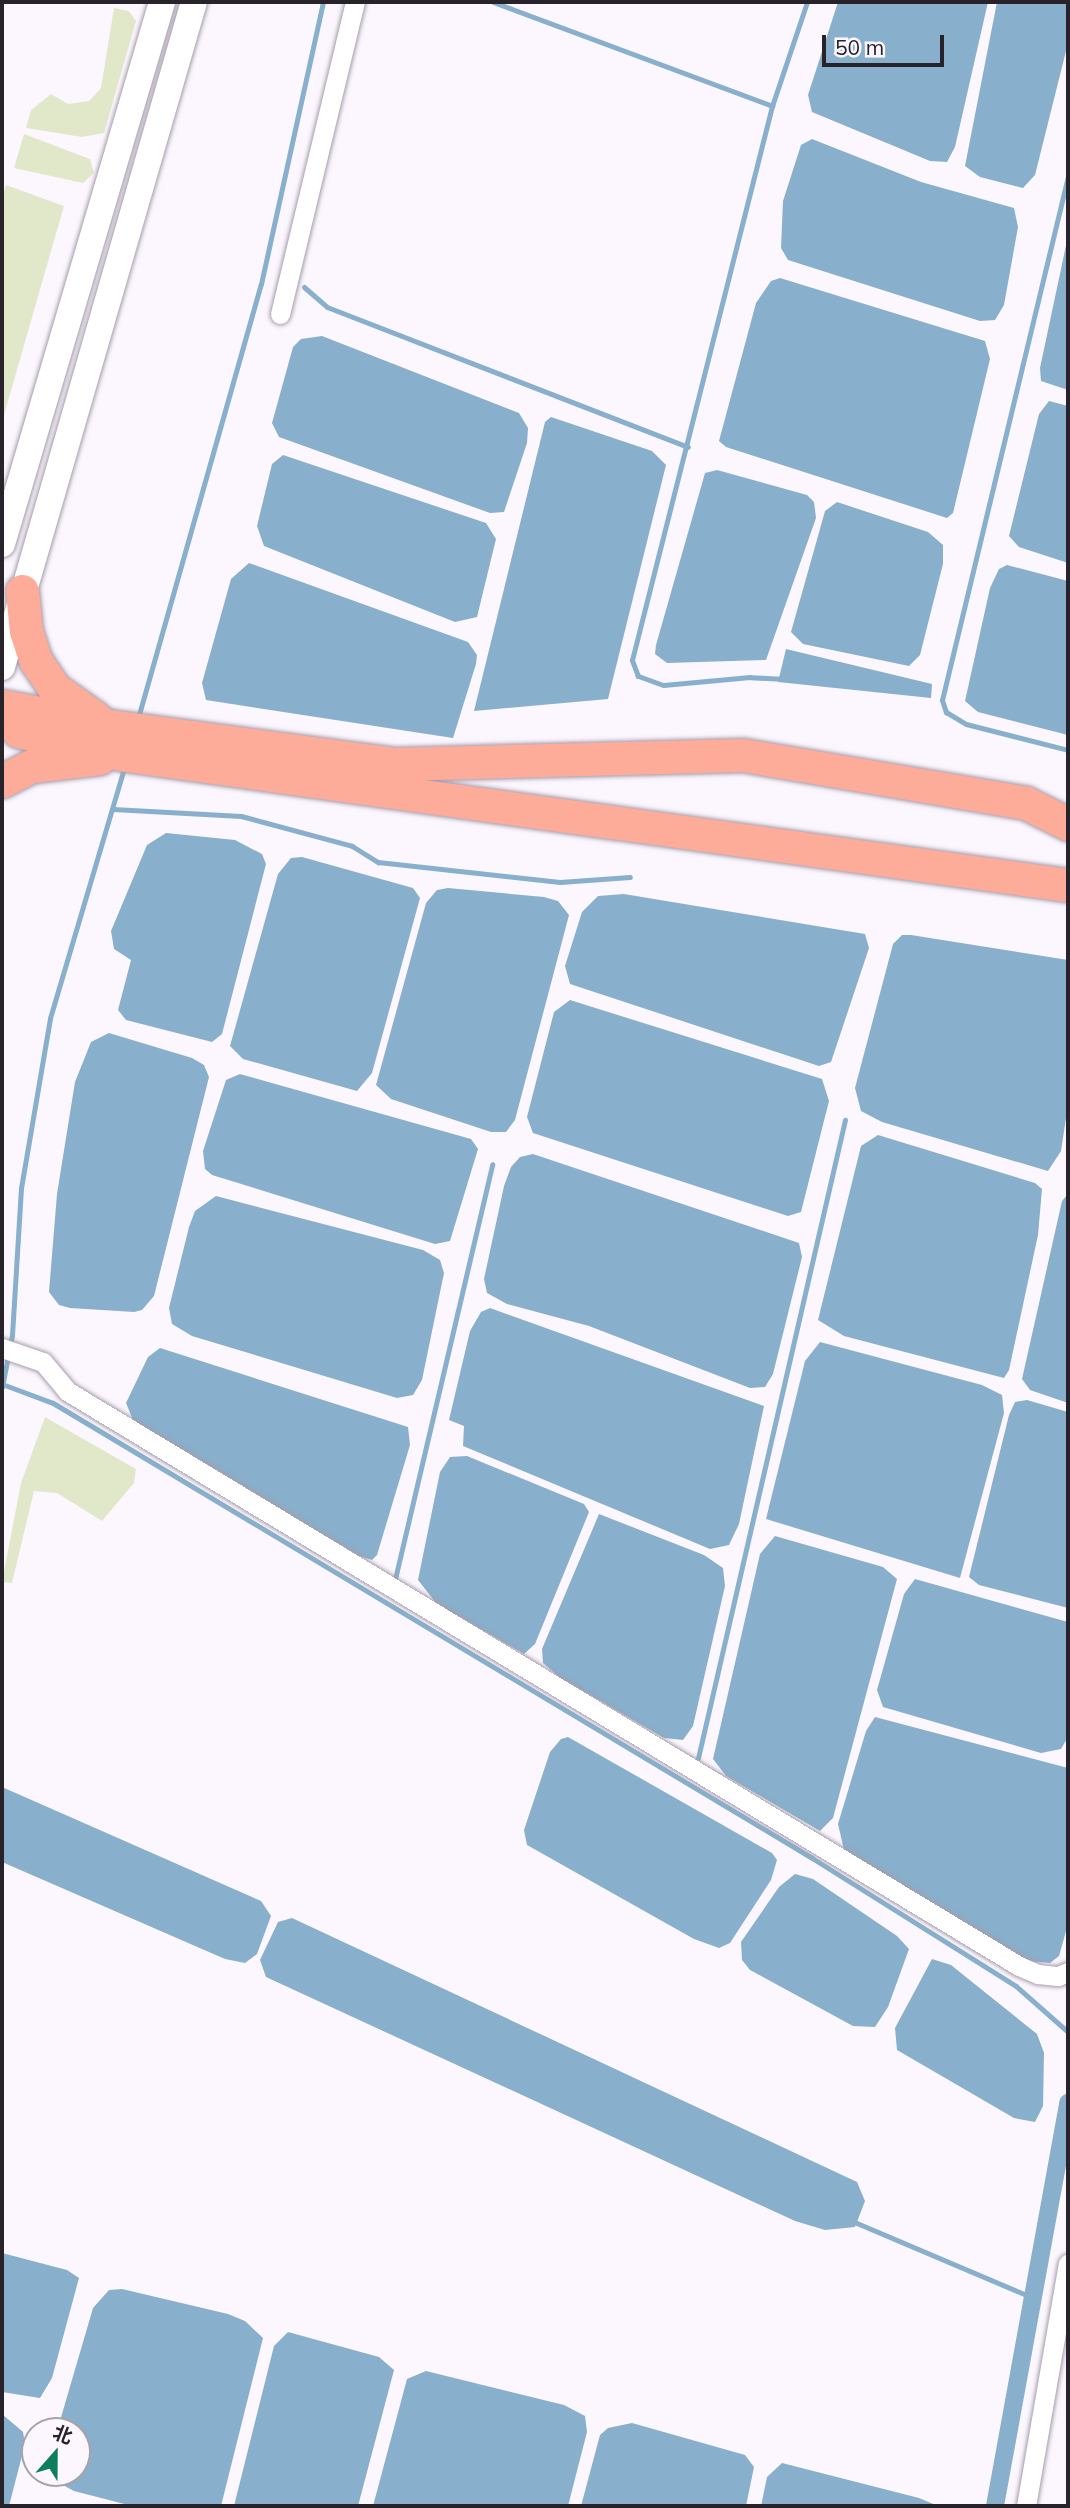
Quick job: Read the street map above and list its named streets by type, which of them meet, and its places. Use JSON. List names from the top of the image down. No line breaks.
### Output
{"scale_bar":"50 m","north":"top"}
